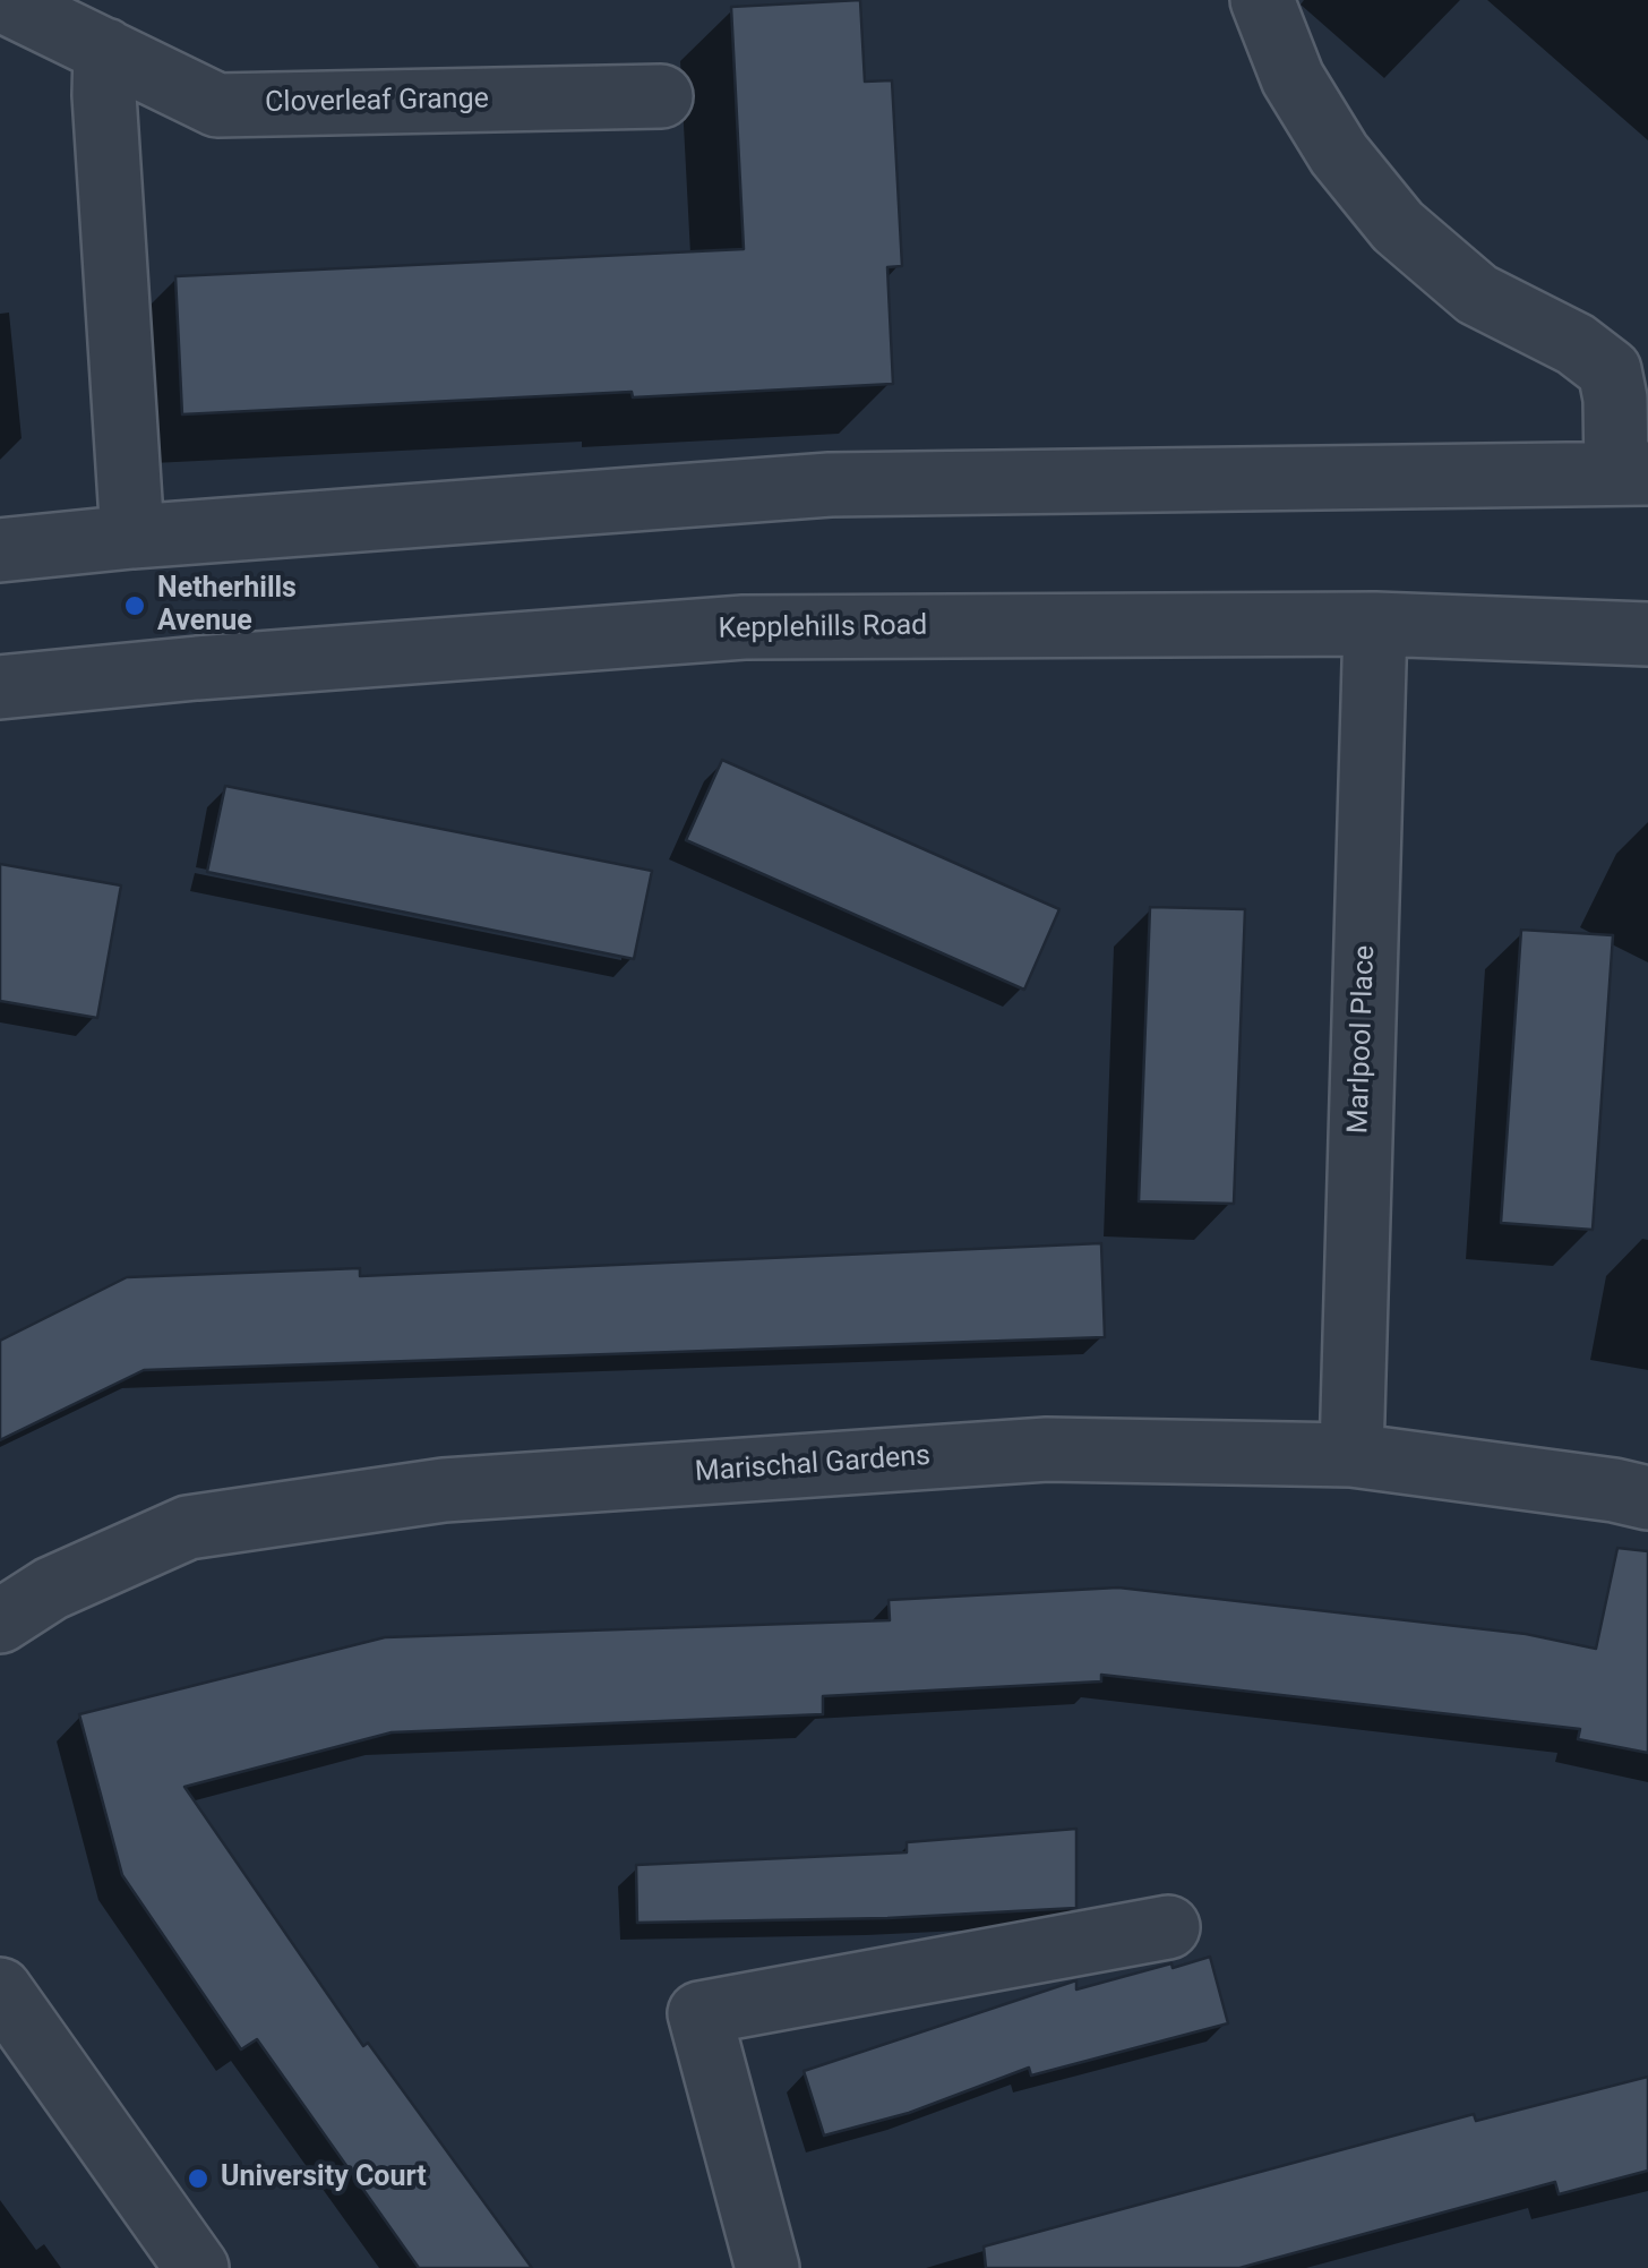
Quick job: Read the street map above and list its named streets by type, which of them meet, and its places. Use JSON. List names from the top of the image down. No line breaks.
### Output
{"streets":{"street":["Cloverleaf Grange","Kepplehills Road","Marlpool Place","Marischal Gardens"]},"crossings":[["Kepplehills Road","Marlpool Place"],["Marlpool Place","Marischal Gardens"]],"places":["Netherhills Avenue","University Court"]}
